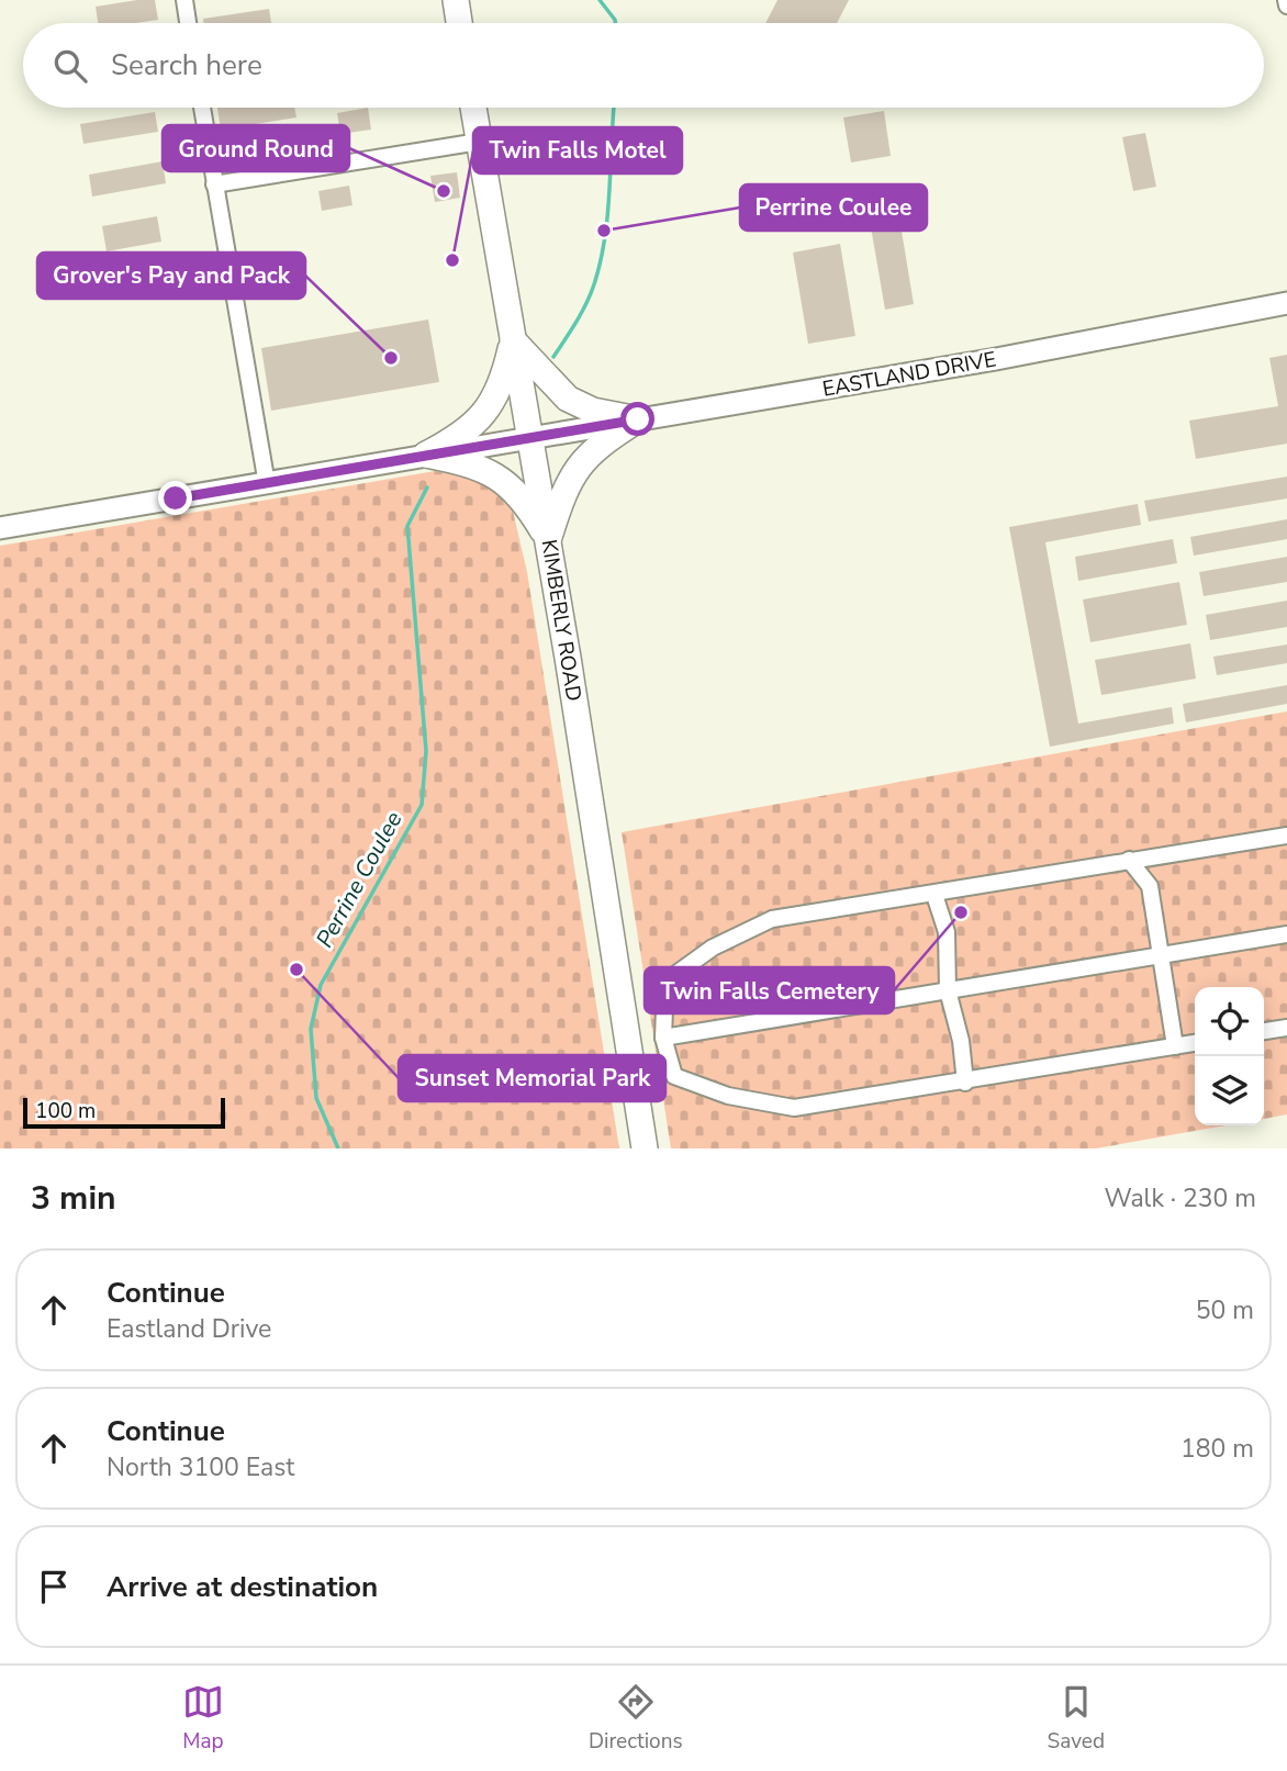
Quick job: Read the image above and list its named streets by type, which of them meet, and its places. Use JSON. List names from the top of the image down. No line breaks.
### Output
{"streets":{"main road":["EASTLAND DRIVE","KIMBERLY ROAD"]},"crossings":[["EASTLAND DRIVE","KIMBERLY ROAD"]],"water":["Perrine Coulee"],"places":["Ground Round","Perrine Coulee","Twin Falls Motel","Grover's Pay and Pack","Twin Falls Cemetery","Sunset Memorial Park"],"scale_bar":"100 m","page":{"search":"Search here","scale":"100 m","heading":["3 min","Walk · 230 m"],"list":[["Continue","Eastland Drive","50 m"],["Continue","North 3100 East","180 m"],"Arrive at destination"],"nav":["Map","Directions","Saved"]}}
